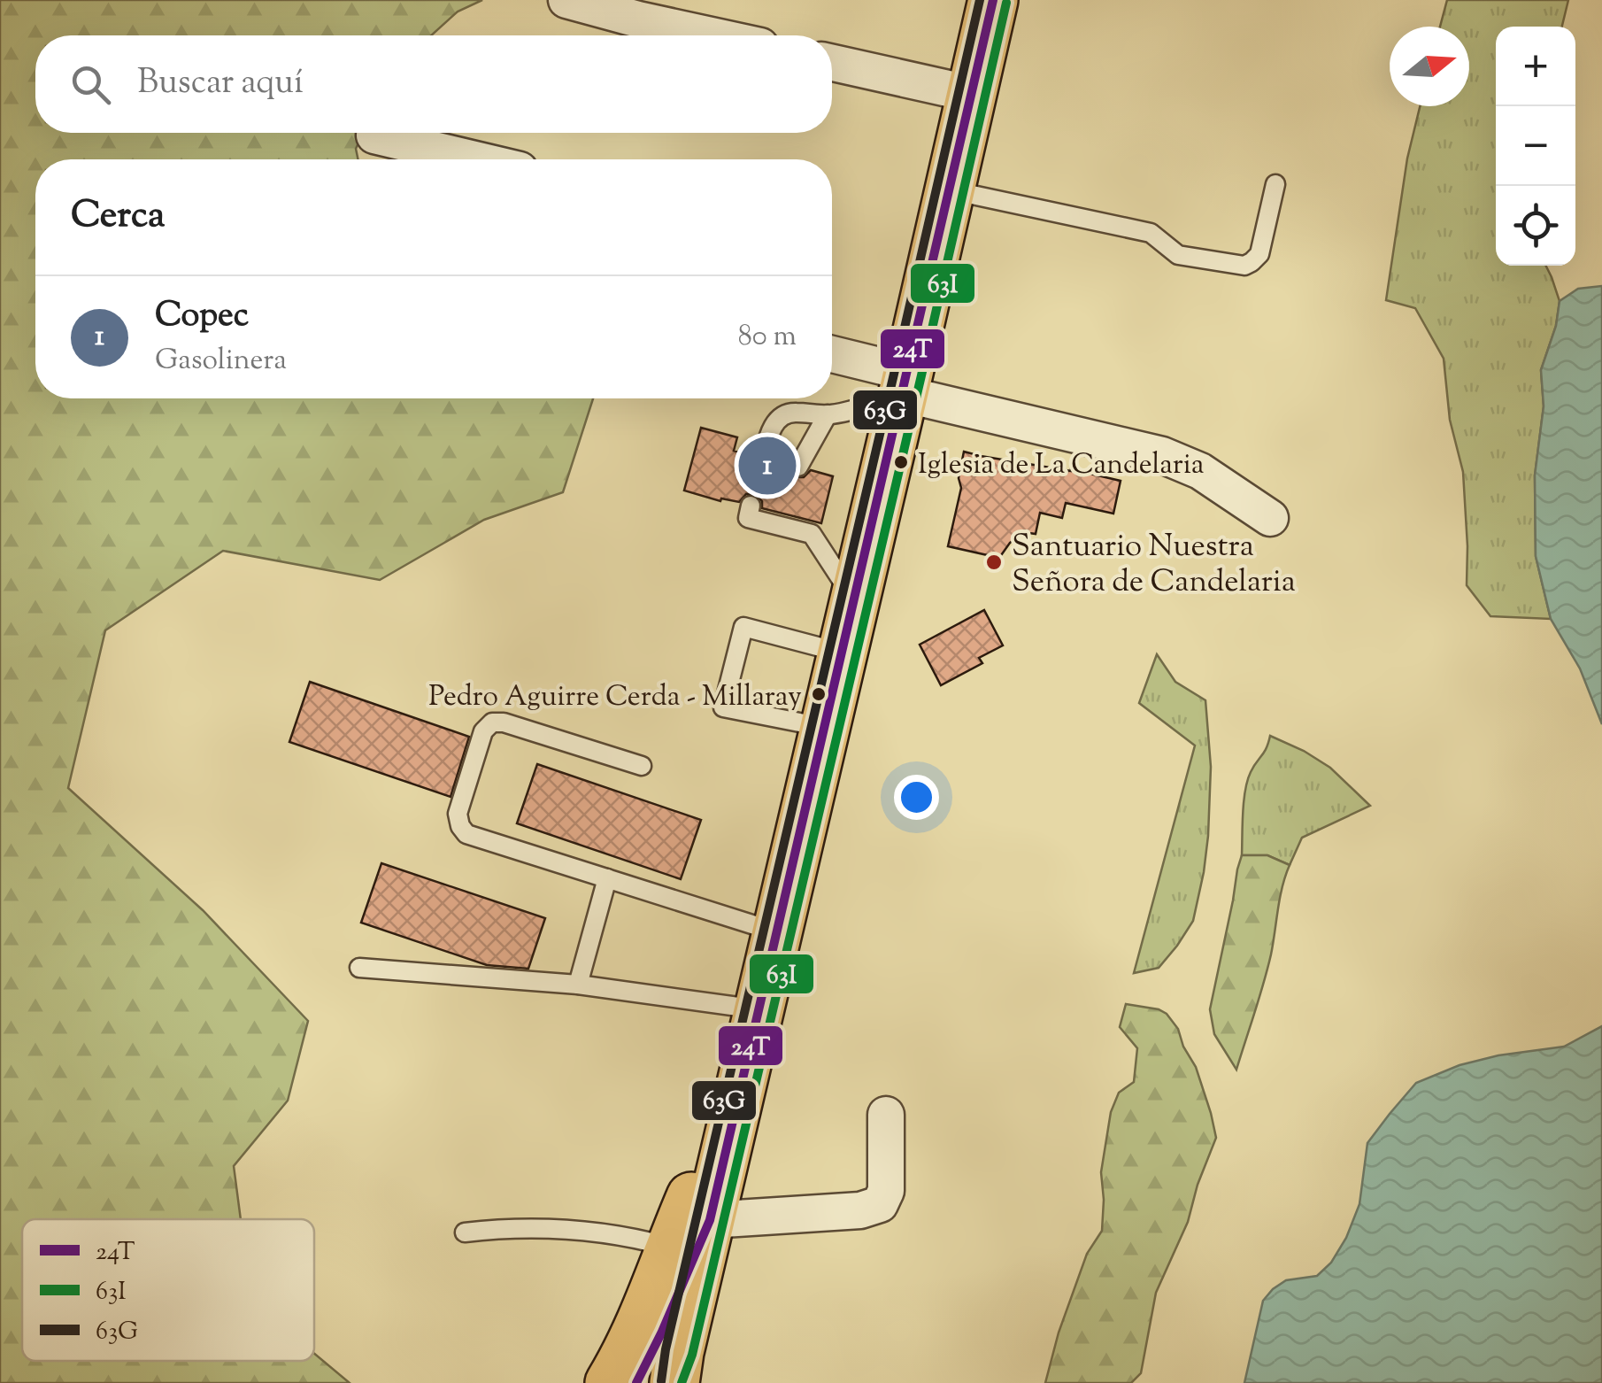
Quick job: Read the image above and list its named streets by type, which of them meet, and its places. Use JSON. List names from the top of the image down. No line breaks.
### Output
{"places":["Iglesia de La Candelaria","Santuario Nuestra Señora de Candelaria","Pedro Aguirre Cerda - Millaray"],"lines":["transit line 24T","transit line 63G","transit line 63I"],"legend":["24T","63I","63G"],"north":"right","page":{"map_buttons":["+","−"],"search":"Buscar aquí","heading":"Cerca","list":[{"mark":"1","name":"Copec","note":"Gasolinera","value":"80 m"}],"pins":"1"}}
